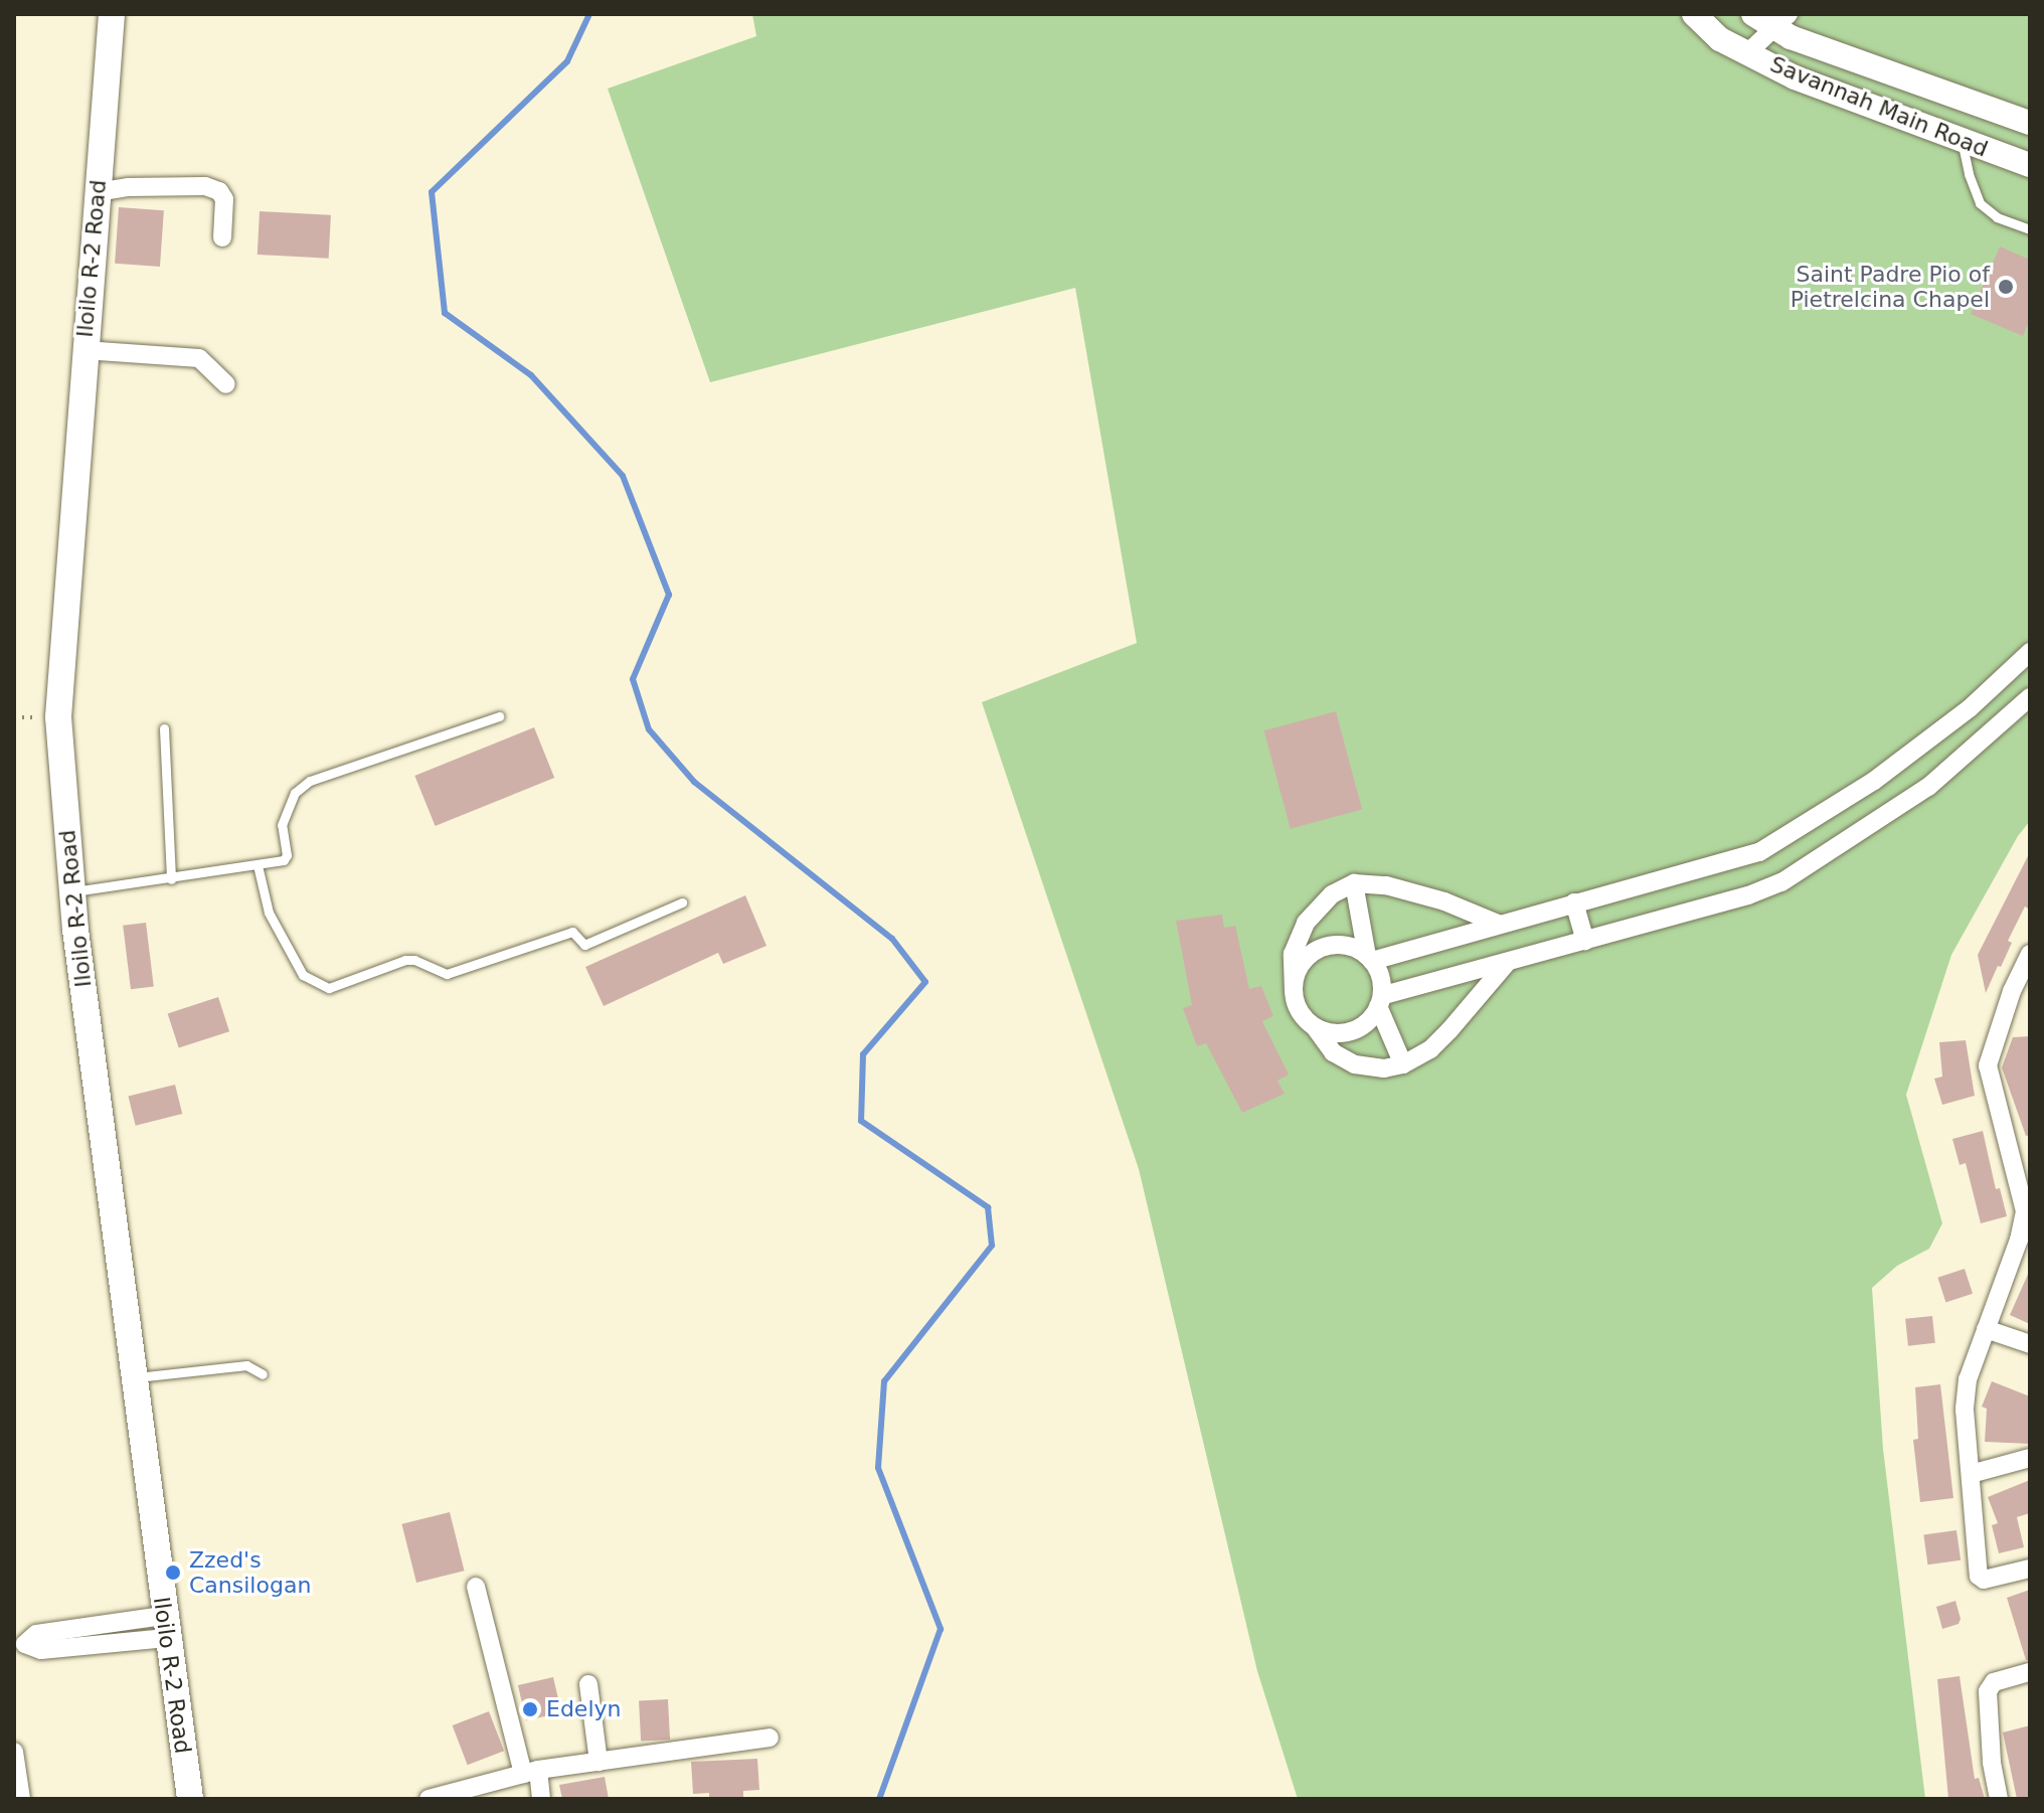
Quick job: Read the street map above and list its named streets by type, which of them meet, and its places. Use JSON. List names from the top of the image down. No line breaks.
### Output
{"streets":{"main road":["Iloilo R-2 Road"],"street":["Savannah Main Road"]},"places":["Saint Padre Pio of Pietrelcina Chapel","Zzed's Cansilogan","Edelyn"]}
